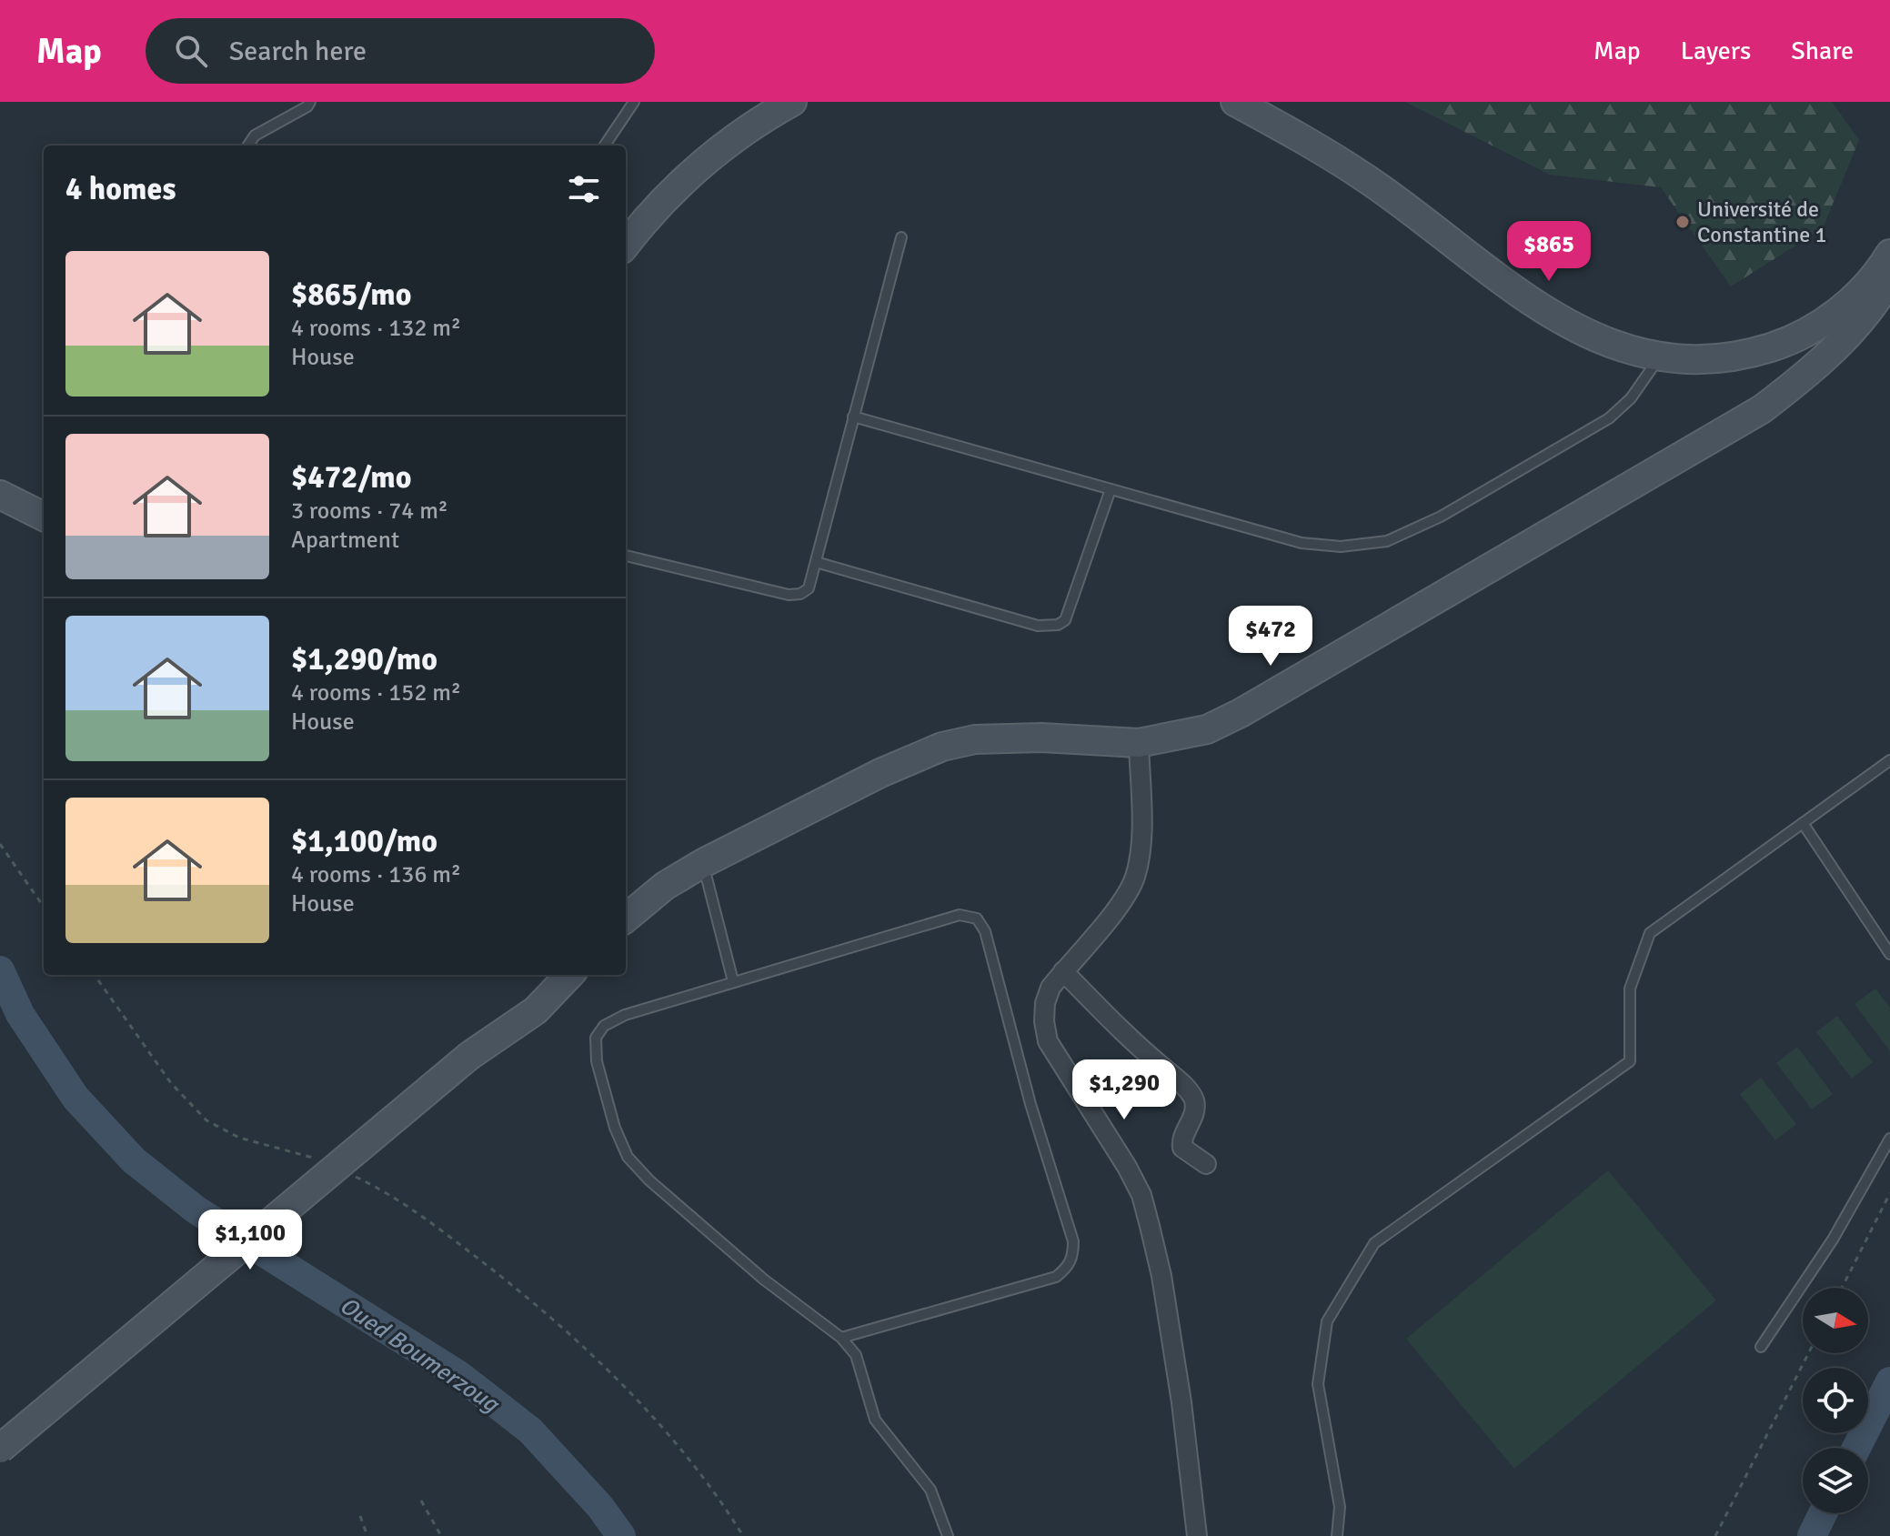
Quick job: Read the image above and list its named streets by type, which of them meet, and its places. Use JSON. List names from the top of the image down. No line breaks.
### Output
{"water":["Oued Boumerzoug"],"places":["Université de Constantine 1"],"north":"right","page":{"header":"Map","search":"Search here","nav":["Map","Layers","Share"],"heading":"4 homes","price":["$865","$472","$1,290","$1,100"],"list":[{"name":"$865/mo","note":"4 rooms · 132 m² · House"},{"name":"$472/mo","note":"3 rooms · 74 m² · Apartment"},{"name":"$1,290/mo","note":"4 rooms · 152 m² · House"},{"name":"$1,100/mo","note":"4 rooms · 136 m² · House"}]}}
